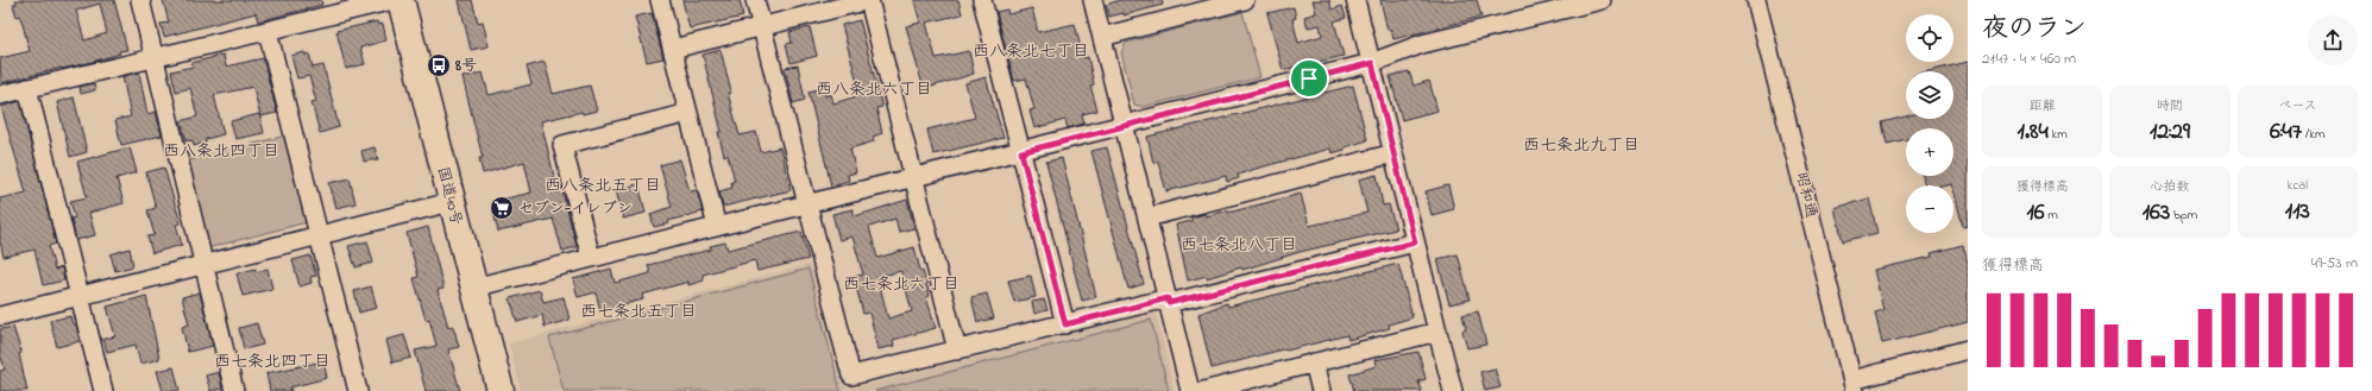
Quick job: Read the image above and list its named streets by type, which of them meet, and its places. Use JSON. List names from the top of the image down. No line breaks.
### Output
{"streets":{"highway":["国道40号"],"street":["昭和通"]},"districts":["西八条北七丁目","西八条北六丁目","西七条北九丁目","西八条北四丁目","西八条北五丁目","西七条北八丁目","西七条北六丁目","西七条北五丁目","西七条北四丁目"],"places":{"bus stop":["8号"],"supermarket":["セブン-イレブン"]},"page":{"heading":["夜のラン","21:47 · 4 × 460 m"],"map_buttons":["+","−"],"stats":[["距離","1.84 km"],["時間","12:29"],["ペース","6:47 /km"],["獲得標高","16 m"],["心拍数","163 bpm"],["kcal","113"]],"chart":["獲得標高","49–53 m"]}}
